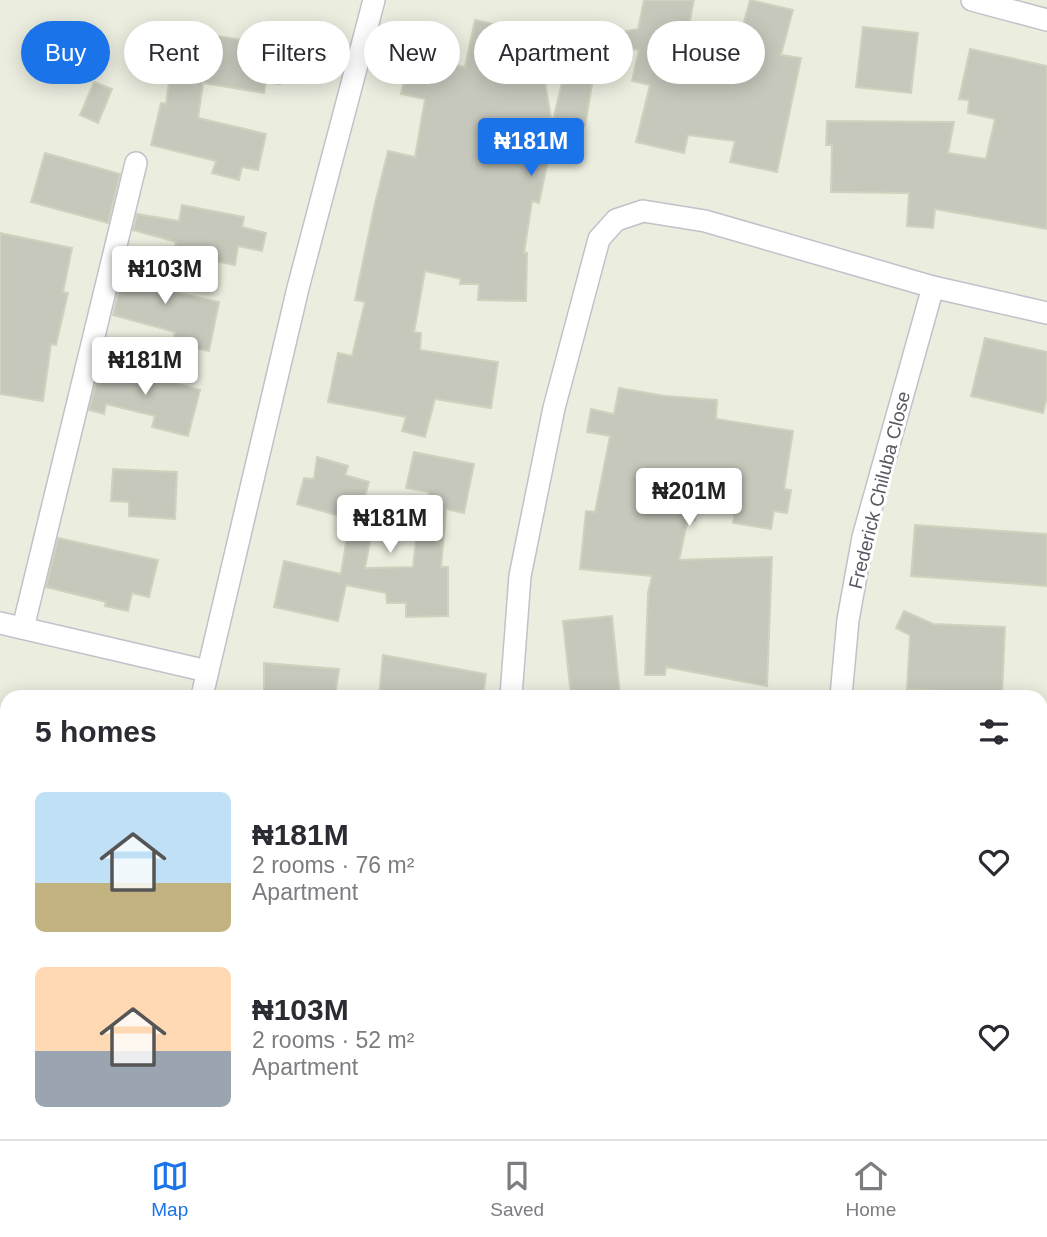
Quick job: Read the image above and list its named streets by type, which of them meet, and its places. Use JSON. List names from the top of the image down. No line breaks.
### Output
{"streets":{"street":["Frederick Chiluba Close"]},"page":{"chip":["Buy","Rent","Filters","New","Apartment","House"],"price":["₦181M","₦103M","₦181M","₦201M","₦181M"],"heading":"5 homes","list":[{"name":"₦181M","note":"2 rooms · 76 m² · Apartment"},{"name":"₦103M","note":"2 rooms · 52 m² · Apartment"}],"tabs":["Map","Saved","Home"]}}
